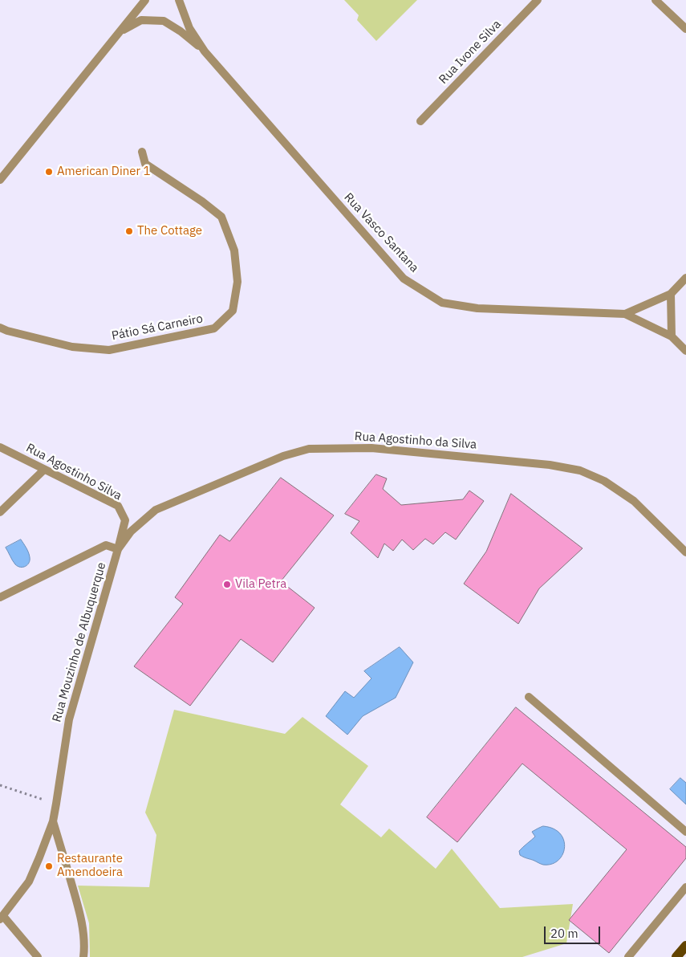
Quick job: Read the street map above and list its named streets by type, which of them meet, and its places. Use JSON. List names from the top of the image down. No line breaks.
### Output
{"streets":{"street":["Rua Ivone Silva","Rua Vasco Santana","Pátio Sá Carneiro","Rua Agostinho da Silva","Rua Agostinho Silva","Rua Mouzinho de Albuquerque"]},"crossings":[["Rua Agostinho da Silva","Rua Agostinho Silva"],["Rua Agostinho da Silva","Rua Mouzinho de Albuquerque"],["Rua Agostinho Silva","Rua Mouzinho de Albuquerque"]],"places":["American Diner 1","The Cottage","Vila Petra","Restaurante Amendoeira"],"scale_bar":"20 m"}
